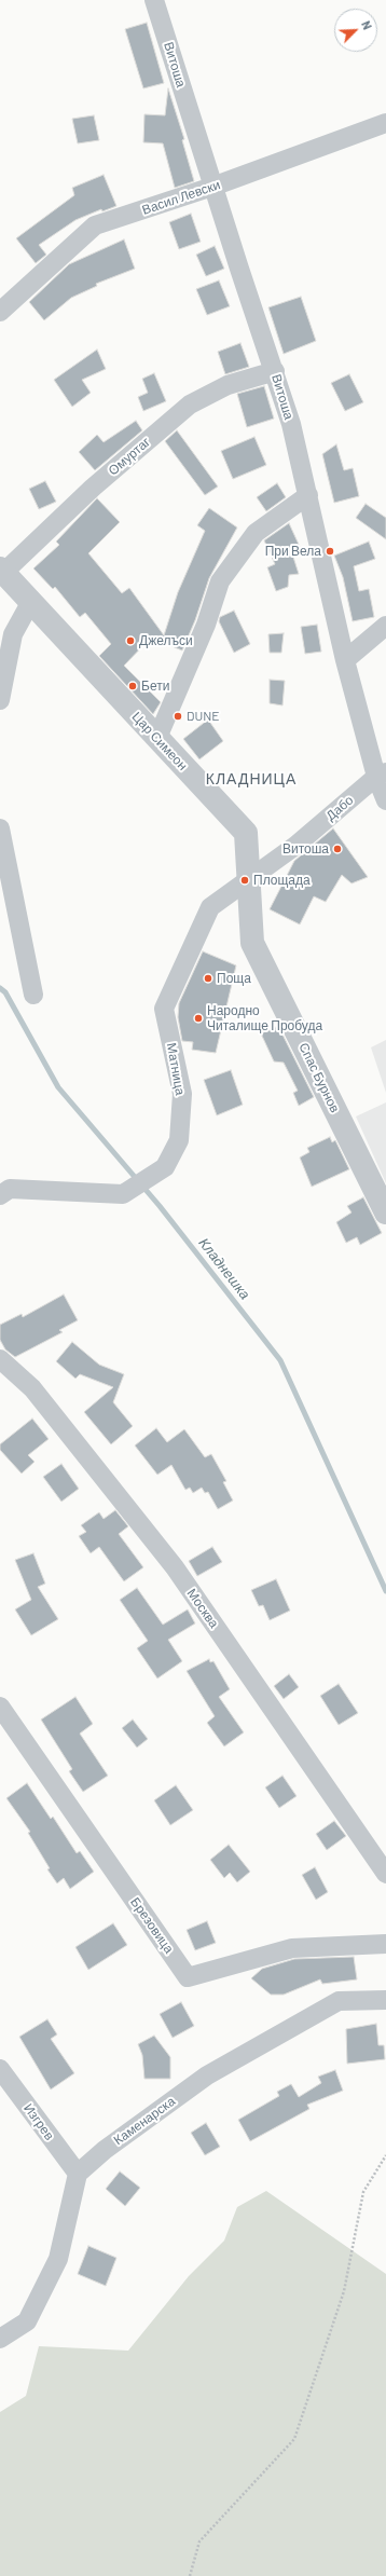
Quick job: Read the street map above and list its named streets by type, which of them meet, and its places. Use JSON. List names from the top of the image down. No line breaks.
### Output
{"streets":{"street":["Витоша","Васил Левски","Омуртаг","Цар Симеон","Дабо","Матница","Спас Бурнов","Москва","Брезовица","Каменарска","Изгрев"]},"crossings":[["Витоша","Васил Левски"],["Витоша","Омуртаг"],["Витоша","Дабо"],["Омуртаг","Цар Симеон"],["Цар Симеон","Матница"],["Цар Симеон","Спас Бурнов"],["Дабо","Матница"],["Каменарска","Изгрев"]],"districts":["КЛАДНИЦА"],"water":["Кладнешка"],"places":["При Вела","Джелъси","Бети","DUNE","Витоша","Площада","Поща","Народно Читалище Пробуда"],"north":"top right"}
